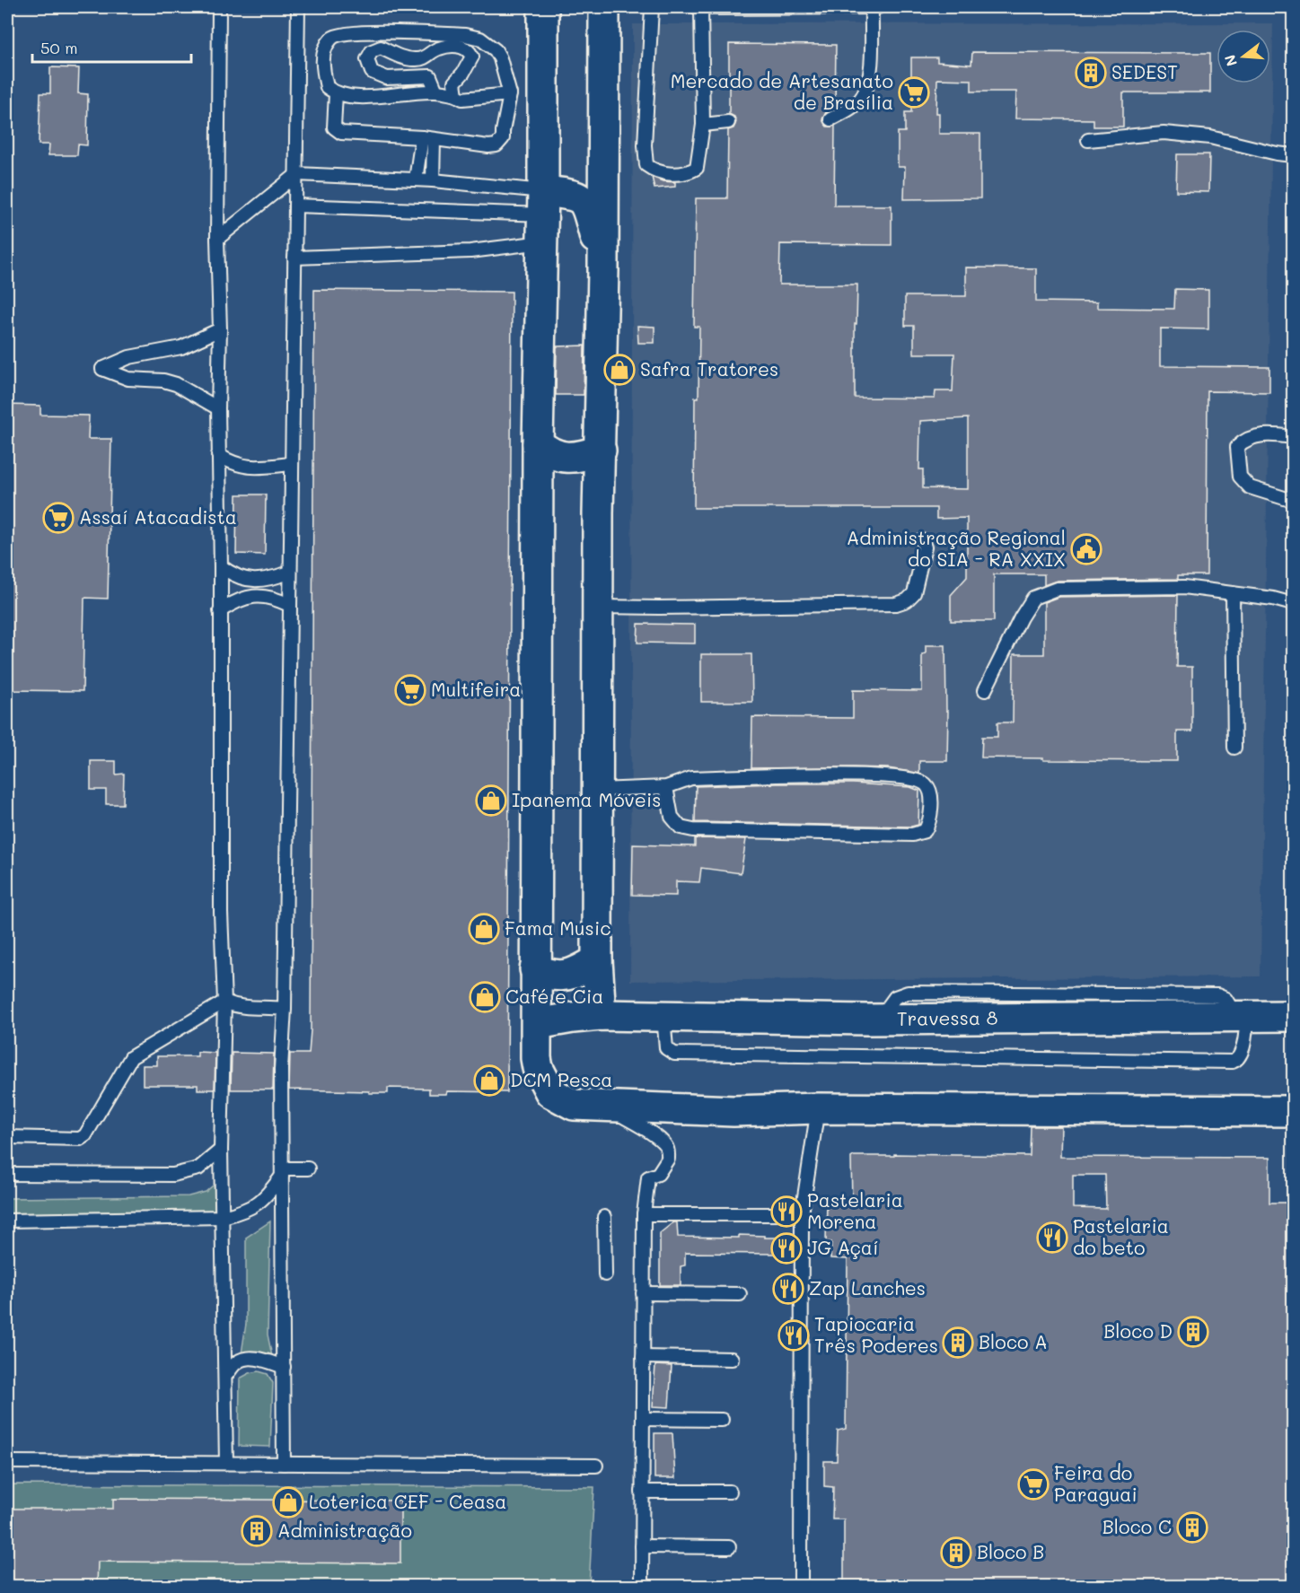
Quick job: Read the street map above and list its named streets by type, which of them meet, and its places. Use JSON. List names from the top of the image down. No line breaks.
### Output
{"streets":{"main road":["Travessa 8"]},"places":{"building":["SEDEST","Bloco D","Bloco A","Bloco C","Administração","Bloco B"],"supermarket":["Mercado de Artesanato de Brasília","Assaí Atacadista","Multifeira","Feira do Paraguai"],"shop":["Safra Tratores","Ipanema Móveis","Fama Music","Café e Cia","DCM Pesca","Loterica CEF - Ceasa"],"public building":["Administração Regional do SIA - RA XXIX"],"restaurant":["Pastelaria Morena","Pastelaria do beto","JG Açaí","Zap Lanches","Tapiocaria Três Poderes"]},"scale_bar":"50 m","north":"left"}
